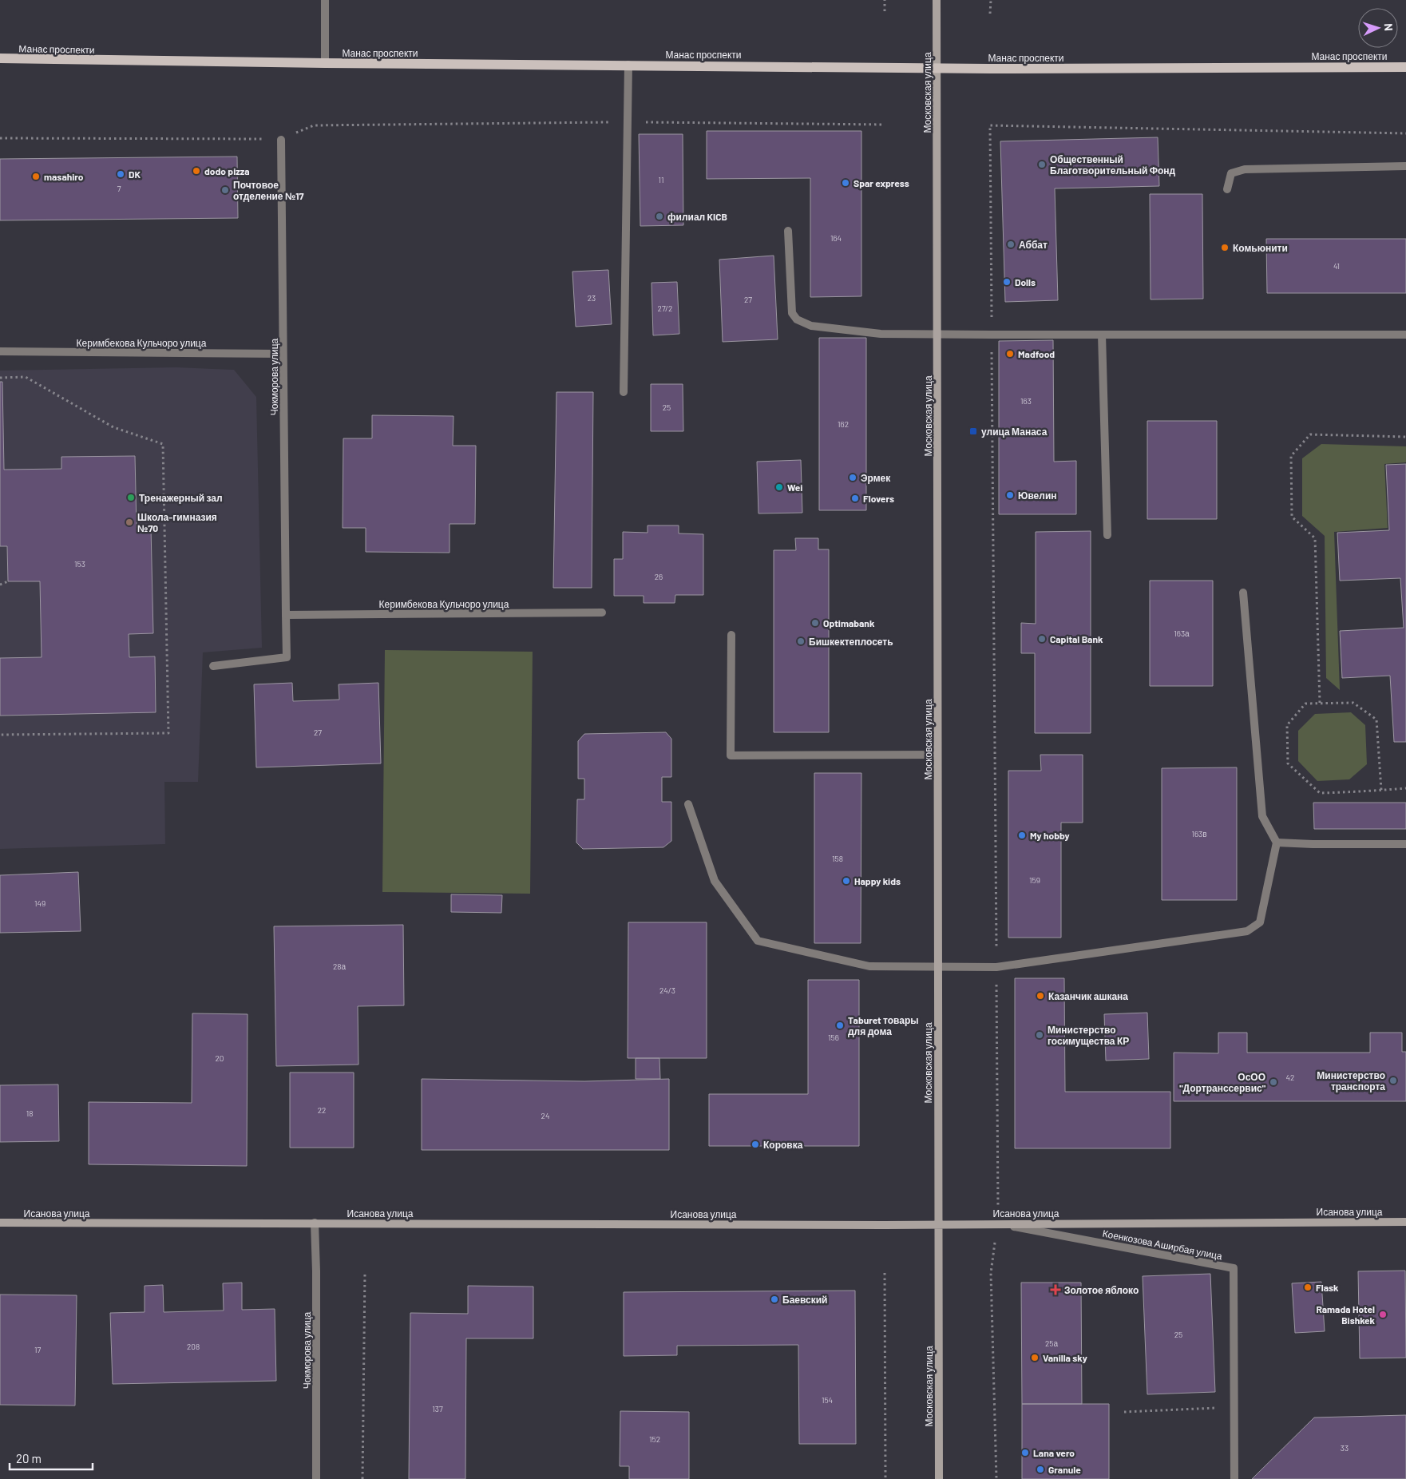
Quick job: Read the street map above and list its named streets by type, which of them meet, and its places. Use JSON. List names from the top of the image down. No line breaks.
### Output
{"streets":{"main road":["Манас проспекти","Московская улица","Исанова улица"],"street":["Керимбекова Кульчоро улица","Чокморова улица","Коенкозова Аширбая улица"]},"crossings":[["Манас проспекти","Московская улица"],["Московская улица","Исанова улица"],["Керимбекова Кульчоро улица","Чокморова улица"],["Чокморова улица","Исанова улица"],["Исанова улица","Коенкозова Аширбая улица"]],"places":{"other":["Общественный Благотворительный Фонд","dodo pizza","DK","masahiro","Spar express","Почтовое отделение №17","филиал KICB","Аббат","Комьюнити","Dolls","Madfood","Эрмек","Wei","Ювелин","Тренажерный зал","Flovers","Школа-гимназия №70","Optimabank","Capital Bank","Бишкектеплосеть","My hobby","Happy kids","Казанчик ашкана","Taburet товары для дома","Министерство госимущества КР","Министерство транспорта","ОсОО \"Дортранссервис\"","Коровка","Flask","Баевский","Ramada Hotel Bishkek","Vanilla sky","Lana vero","Granule"],"transit":["улица Манаса"],"health":["Золотое яблоко"]},"house_numbers":["11","7","164","41","23","27","27/2","163","25","162","153","26","163а","27","163в","158","159","149","28а","24/3","156","20","42","22","18","24","25","25а","208","17","154","137","152","33"],"scale_bar":"20 m","north":"right"}
